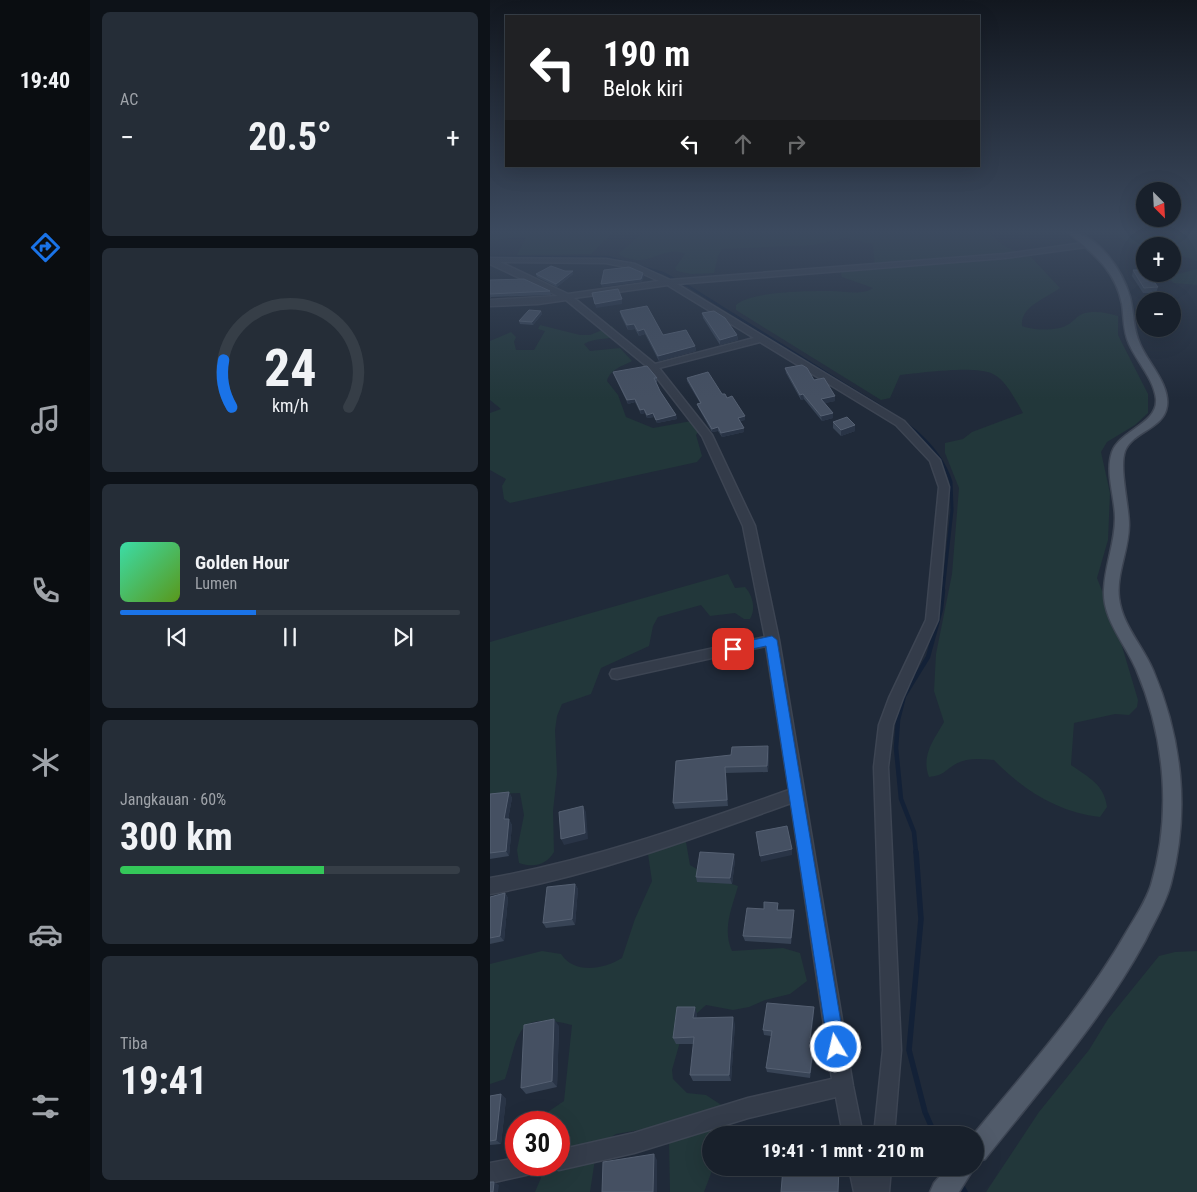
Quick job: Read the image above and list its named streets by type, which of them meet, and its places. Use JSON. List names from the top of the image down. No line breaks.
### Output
{"north":"bottom right","page":{"tabs":"19:40","tile":["AC",["Jangkauan · 60%","300 km"],["Tiba","19:41"]],"turn":["190 m","Belok kiri"],"heat":["−","20.5°","+"],"map_buttons":["+","−"],"song":["Golden Hour","Lumen"],"limit":"30","trip":"19:41 · 1 mnt · 210 m","gauge":["24","km/h"]}}
